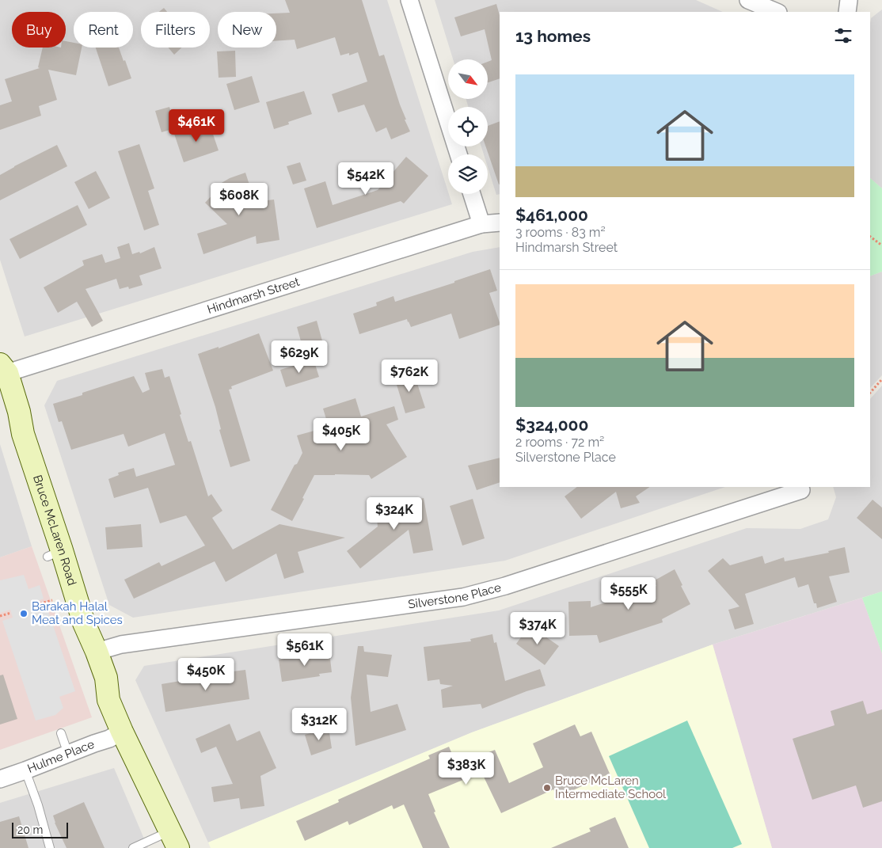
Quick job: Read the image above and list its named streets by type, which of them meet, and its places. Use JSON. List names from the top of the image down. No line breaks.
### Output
{"streets":{"main road":["Bruce McLaren Road"],"street":["Hindmarsh Street","Silverstone Place","Hulme Place"]},"crossings":[["Hindmarsh Street","Bruce McLaren Road"],["Bruce McLaren Road","Silverstone Place"],["Bruce McLaren Road","Hulme Place"]],"places":["Barakah Halal Meat and Spices","Bruce McLaren Intermediate School"],"scale_bar":"20 m","north":"bottom right","page":{"chip":["Buy","Rent","Filters","New"],"heading":"13 homes","list":[{"name":"$461,000","note":"3 rooms · 83 m² · Hindmarsh Street"},{"name":"$324,000","note":"2 rooms · 72 m² · Silverstone Place"}],"price":["$461K","$542K","$608K","$629K","$762K","$405K","$324K","$555K","$374K","$561K","$450K","$312K","$383K"],"scale":"20 m"}}
